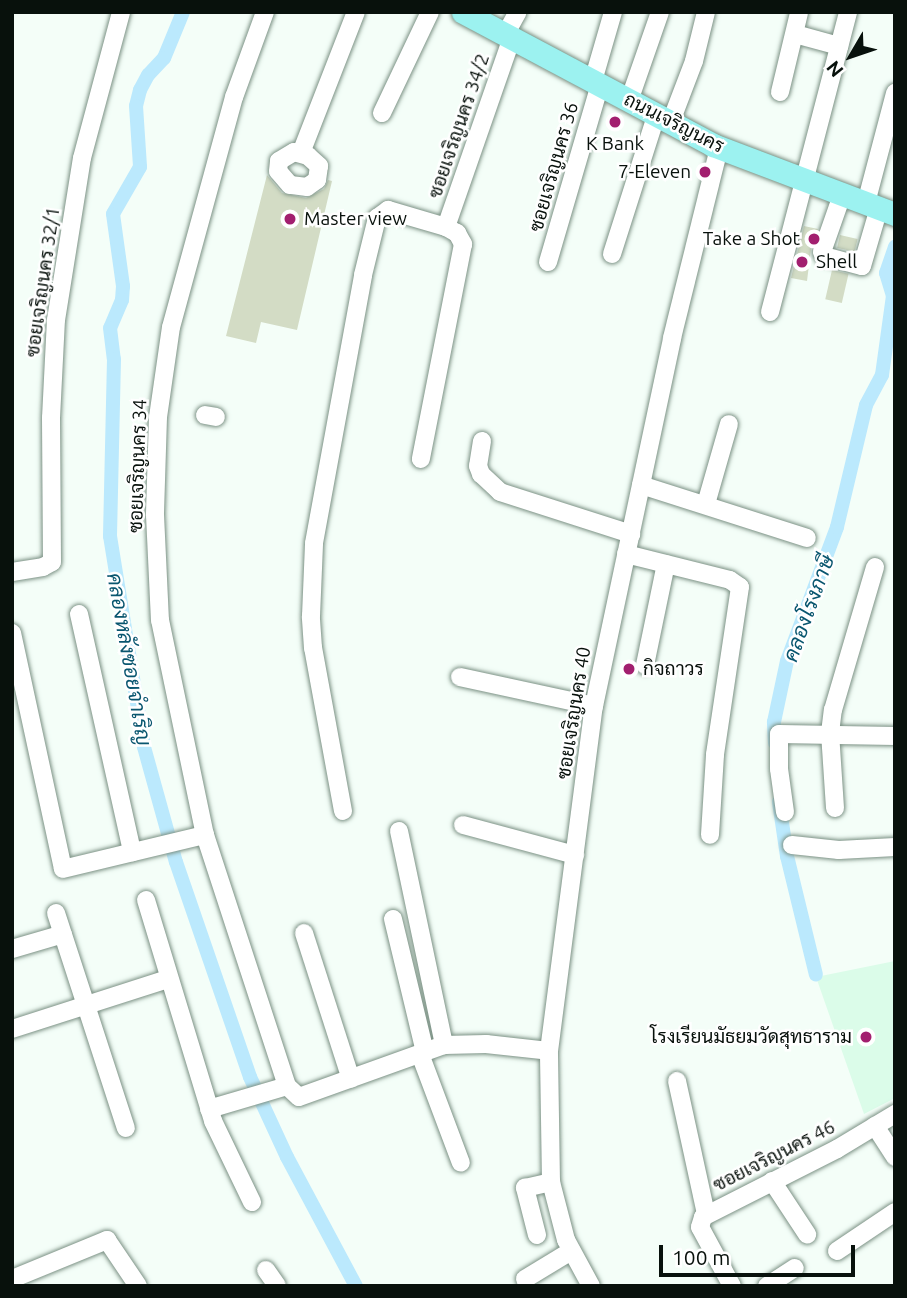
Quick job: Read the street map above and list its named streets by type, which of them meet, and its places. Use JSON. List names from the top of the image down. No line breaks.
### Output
{"streets":{"main road":["ถนนเจริญนคร"],"street":["ซอยเจริญนคร 34/2","ซอยเจริญนคร 36","ซอยเจริญนคร 32/1","ซอยเจริญนคร 34","ซอยเจริญนคร 40","ซอยเจริญนคร 46"]},"crossings":[["ถนนเจริญนคร","ซอยเจริญนคร 34/2"],["ถนนเจริญนคร","ซอยเจริญนคร 36"],["ถนนเจริญนคร","ซอยเจริญนคร 40"]],"water":["คลองโรงภาษี","คลองหลังซอยจำเริญ"],"places":["K Bank","7-Eleven","Master view","Take a Shot","Shell","กิจถาวร","โรงเรียนมัธยมวัดสุทธาราม"],"scale_bar":"100 m","north":"bottom left"}
